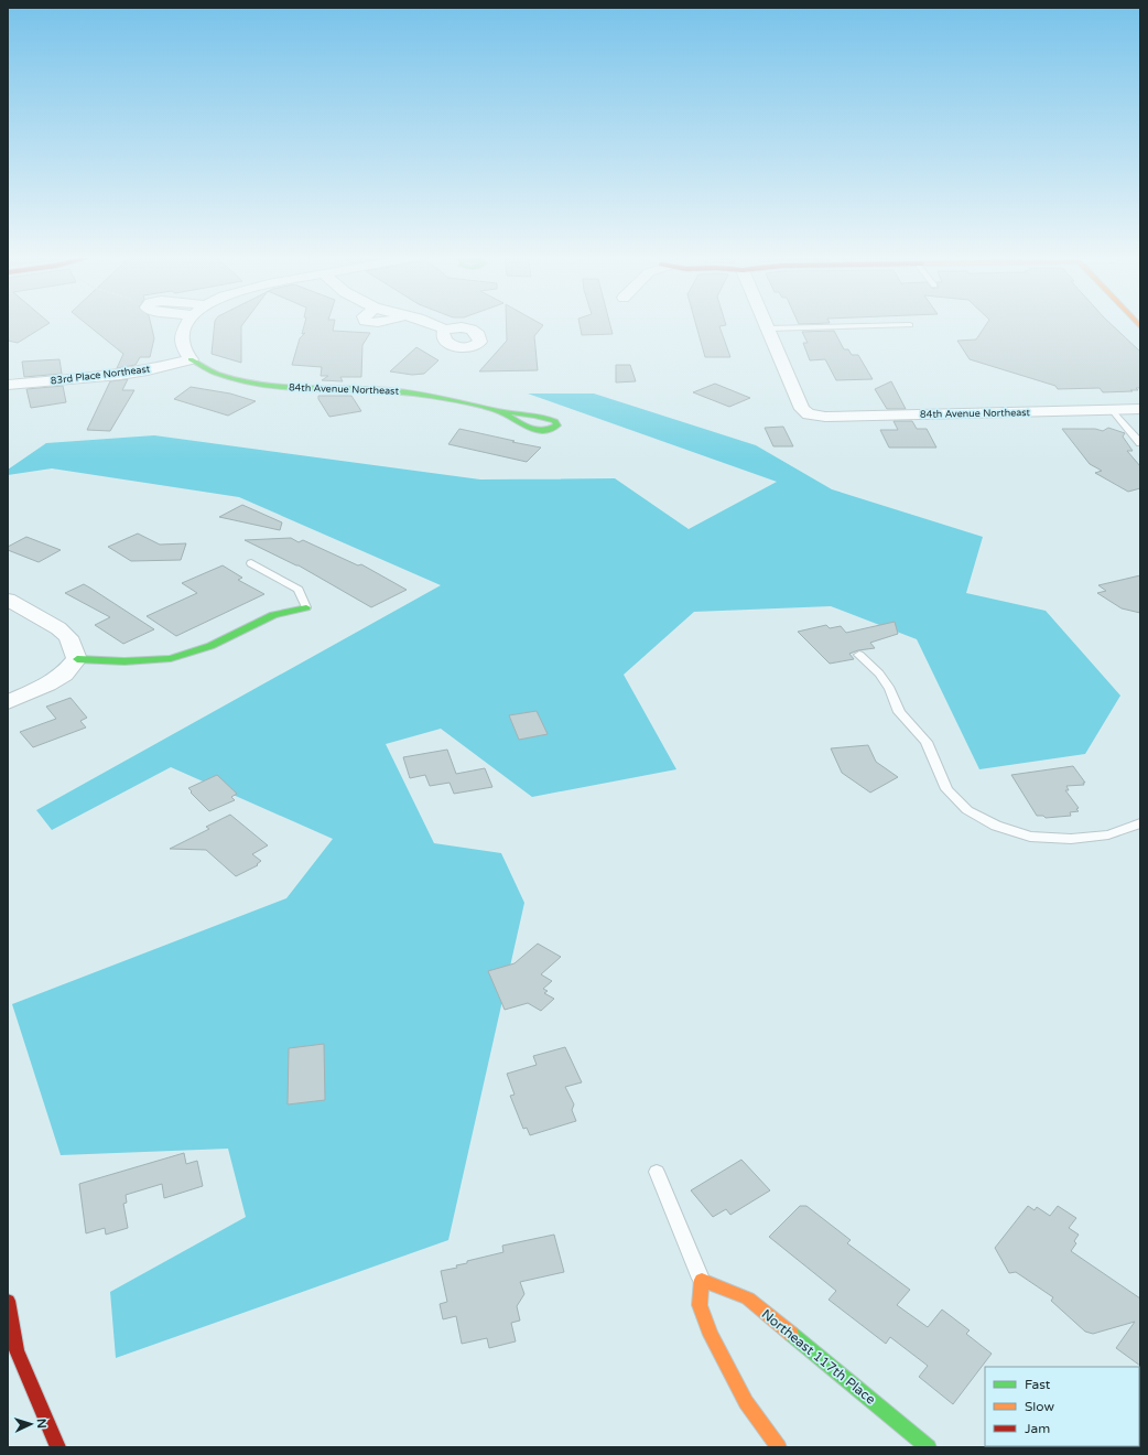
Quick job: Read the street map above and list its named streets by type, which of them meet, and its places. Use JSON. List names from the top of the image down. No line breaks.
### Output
{"streets":{"street":["83rd Place Northeast","84th Avenue Northeast","Northeast 117th Place"]},"crossings":[["83rd Place Northeast","84th Avenue Northeast"]],"legend":["Fast","Slow","Jam"],"north":"right"}
